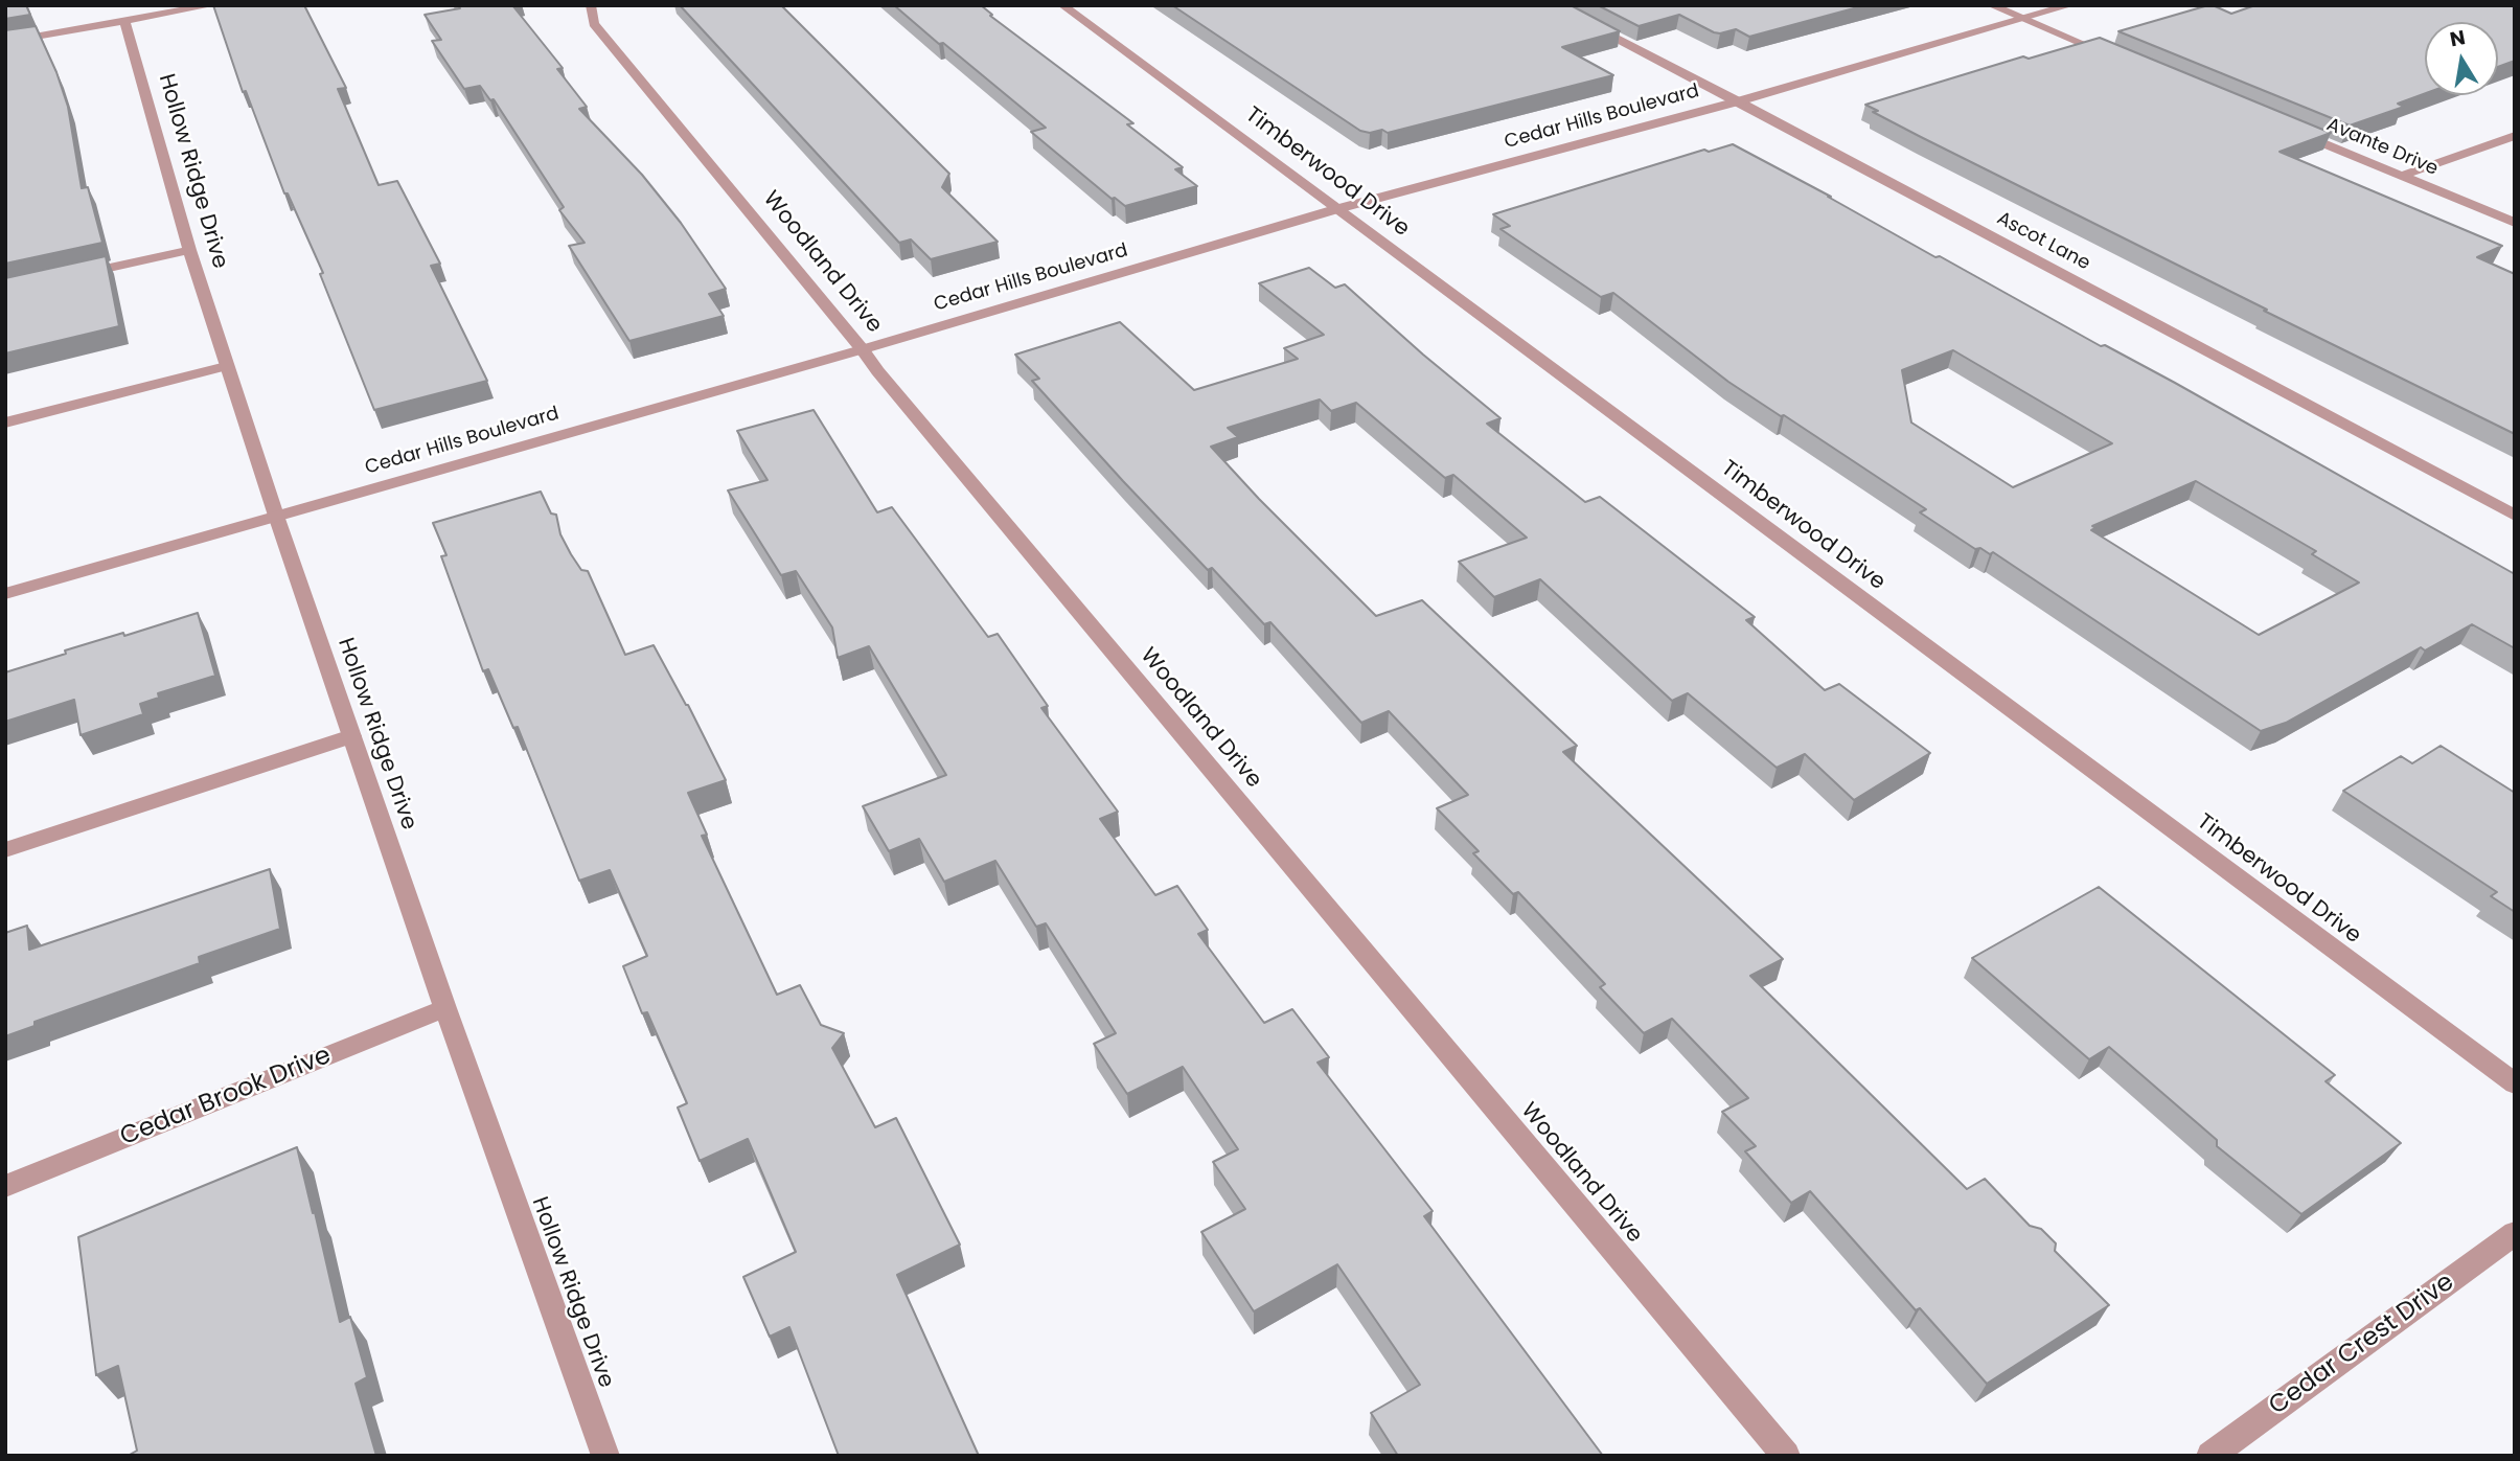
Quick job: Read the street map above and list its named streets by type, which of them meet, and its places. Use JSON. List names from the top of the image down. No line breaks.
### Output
{"streets":{"street":["Cedar Hills Boulevard","Avante Drive","Hollow Ridge Drive","Timberwood Drive","Ascot Lane","Woodland Drive","Cedar Brook Drive","Cedar Crest Drive"]},"crossings":[["Cedar Hills Boulevard","Hollow Ridge Drive"],["Cedar Hills Boulevard","Timberwood Drive"],["Cedar Hills Boulevard","Ascot Lane"],["Cedar Hills Boulevard","Woodland Drive"],["Hollow Ridge Drive","Cedar Brook Drive"]],"north":"top"}
